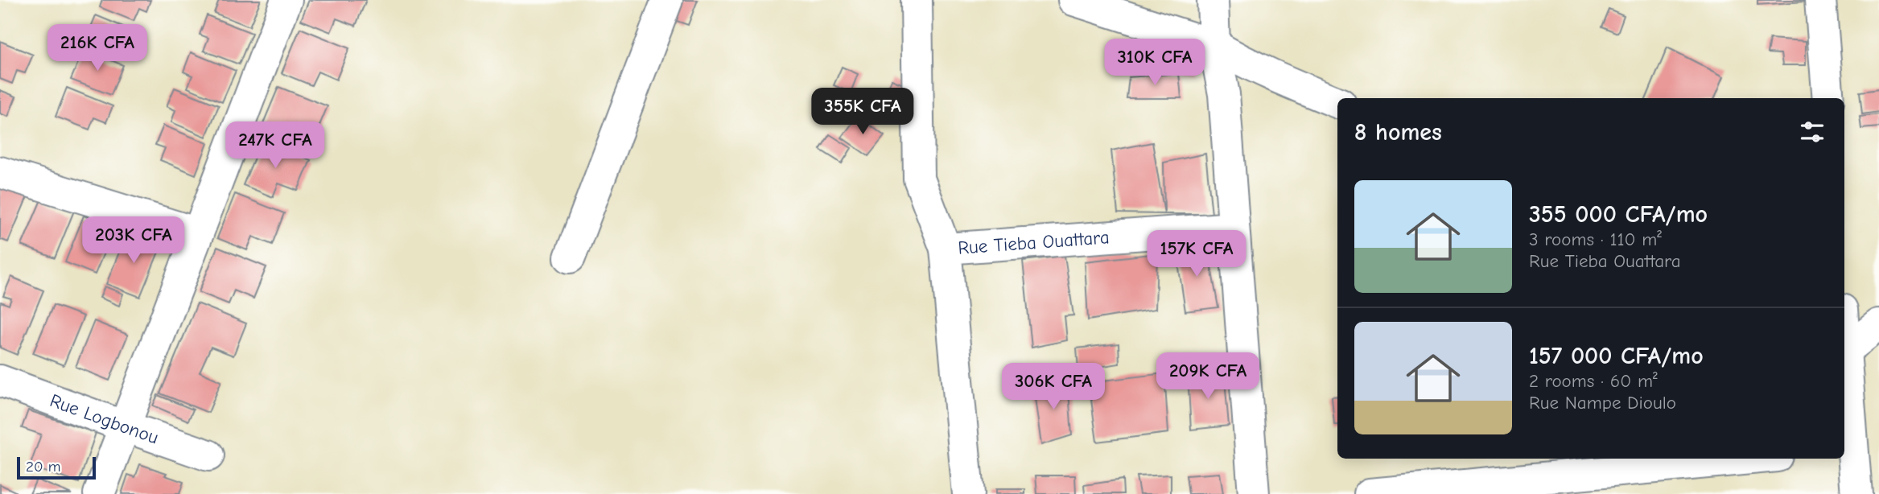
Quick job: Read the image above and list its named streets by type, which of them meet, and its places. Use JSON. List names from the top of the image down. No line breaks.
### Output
{"streets":{"street":["Rue Tieba Ouattara","Rue Logbonou"]},"scale_bar":"20 m","page":{"price":["216K CFA","310K CFA","355K CFA","247K CFA","203K CFA","157K CFA","209K CFA","306K CFA"],"heading":"8 homes","list":[{"name":"355 000 CFA/mo","note":"3 rooms · 110 m² · Rue Tieba Ouattara"},{"name":"157 000 CFA/mo","note":"2 rooms · 60 m² · Rue Nampe Dioulo"}],"scale":"20 m"}}
